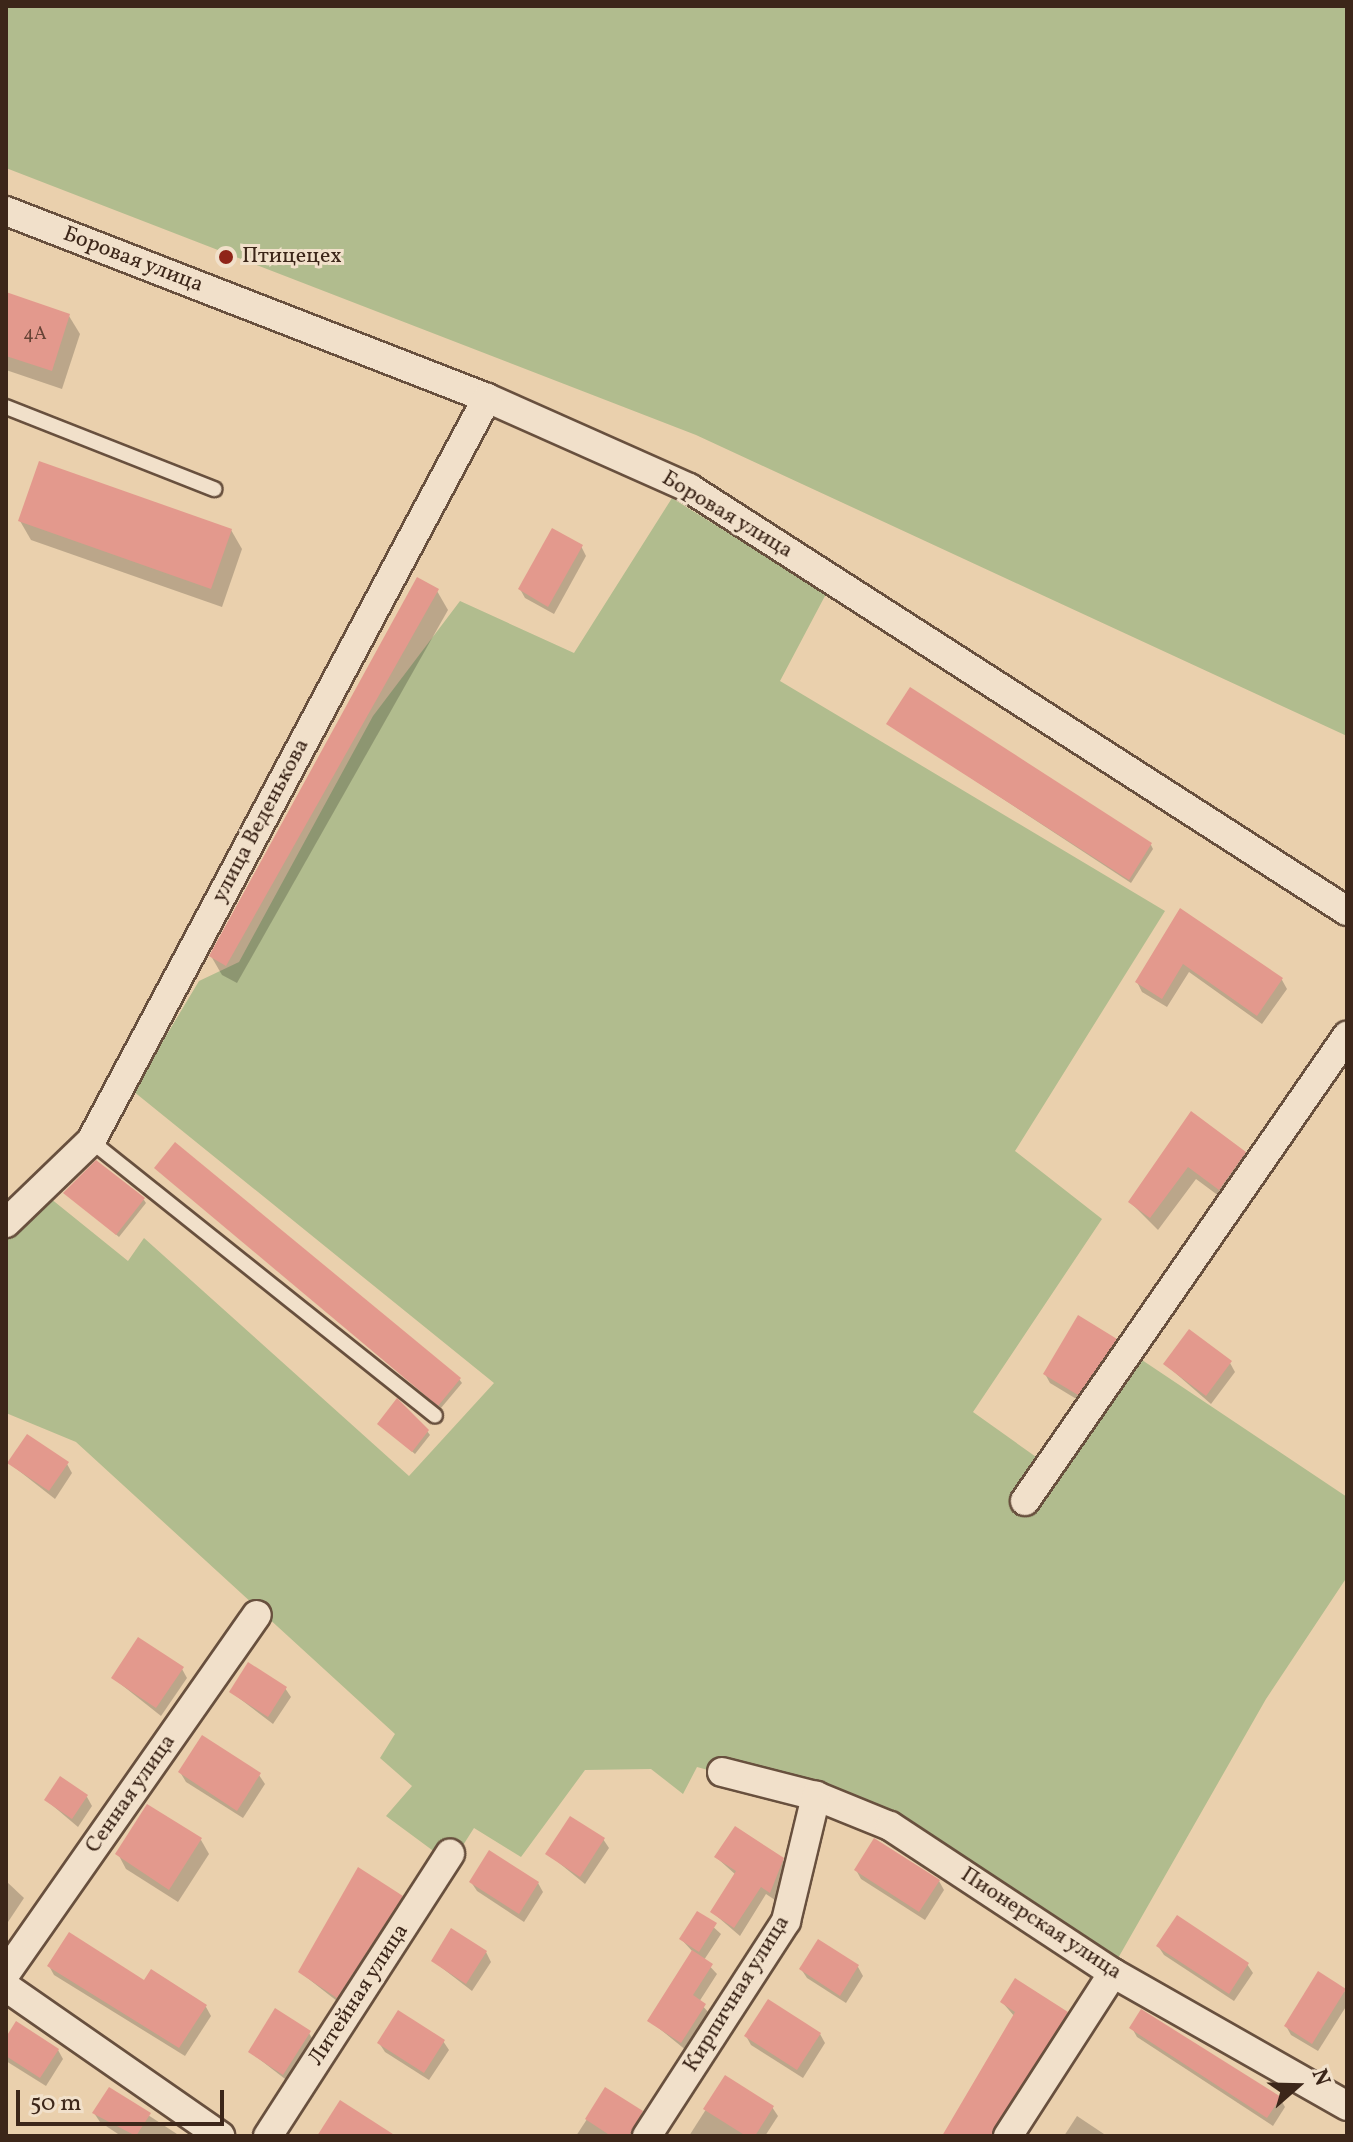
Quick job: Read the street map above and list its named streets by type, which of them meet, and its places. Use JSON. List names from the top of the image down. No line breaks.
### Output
{"streets":{"street":["Боровая улица","улица Веденькова","Сенная улица","Пионерская улица","Кирпичная улица","Литейная улица"]},"crossings":[["Боровая улица","улица Веденькова"],["Пионерская улица","Кирпичная улица"]],"places":["Птицецех"],"house_numbers":["4А"],"scale_bar":"50 m","north":"right"}
